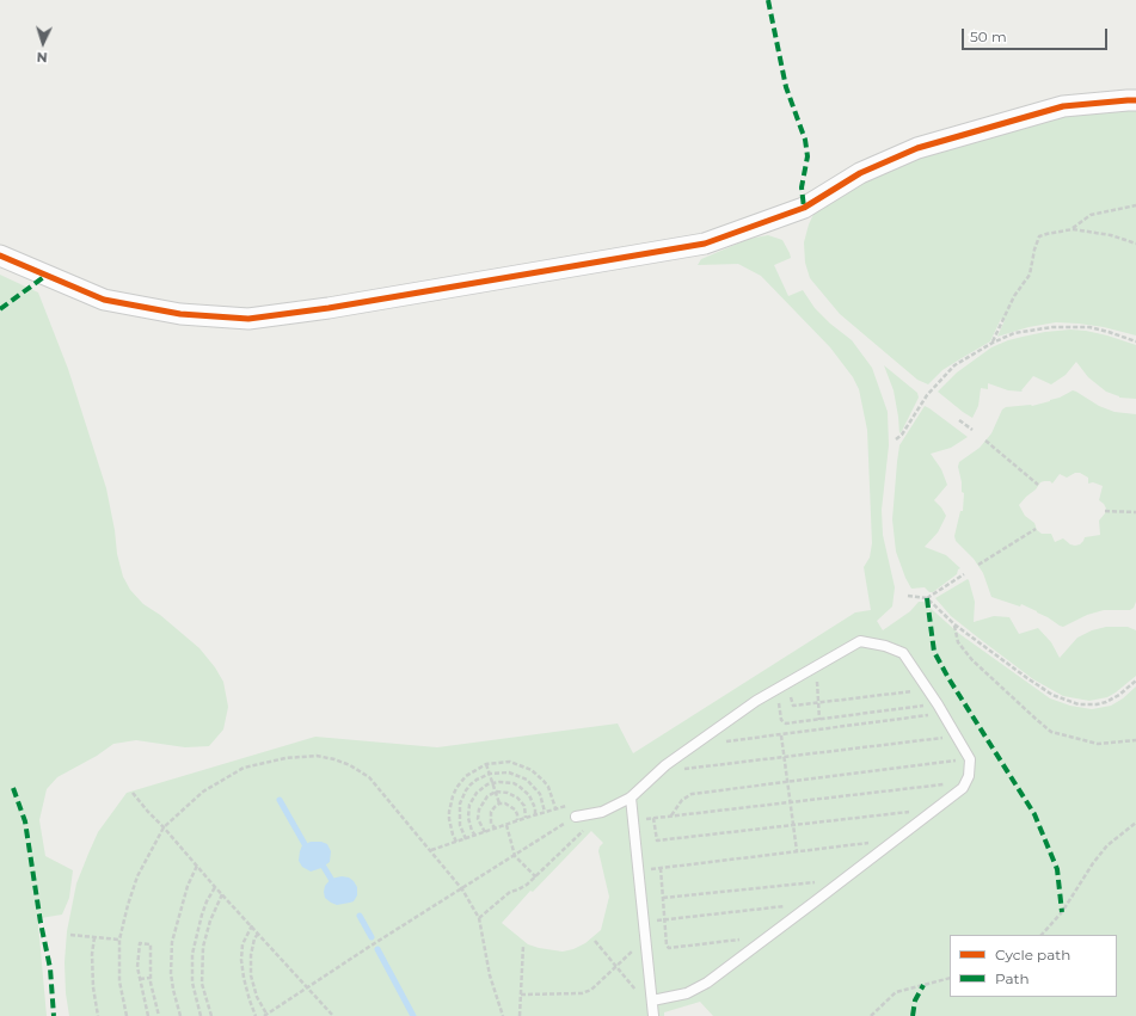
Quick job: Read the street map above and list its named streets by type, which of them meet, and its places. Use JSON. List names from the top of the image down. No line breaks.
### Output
{"legend":["Cycle path","Path"],"scale_bar":"50 m","north":"bottom"}
